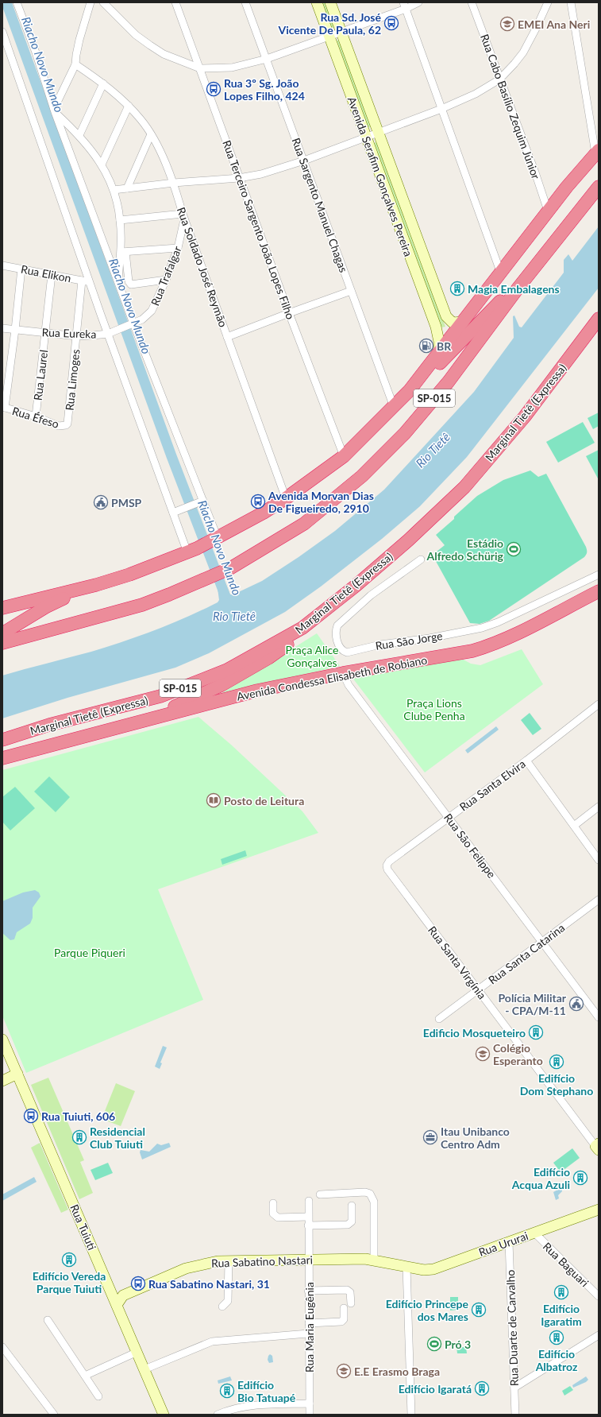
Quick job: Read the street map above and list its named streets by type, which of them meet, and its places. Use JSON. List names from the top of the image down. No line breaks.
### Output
{"streets":{"highway":["SP-015","Marginal Tietê (Expressa)","Avenida Condessa Elisabeth de Robiano"],"street":["Rua Cabo Basílio Zequim Júnior","Avenida Serafim Gonçalves Pereira","Rua Sargento Manuel Chagas","Rua Terceiro Sargento João Lopes Filho","Rua Soldado José Reymão","Rua Elikon","Rua Trafalgar","Rua Eureka","Rua Laurel","Rua Limoges","Rua Éfeso","Rua São Jorge","Rua Santa Elvira","Rua São Felippe","Rua Santa Catarina","Rua Santa Virgínia","Rua Tuiuti","Rua Ururai","Rua Sabatino Nastari","Rua Baguari","Rua Maria Eugênia","Rua Duarte de Carvalho"]},"crossings":[["Rua Soldado José Reymão","Rua Trafalgar"],["Rua Elikon","Rua Laurel"],["Rua Elikon","Rua Limoges"],["Rua Trafalgar","Rua Eureka"],["Rua Eureka","Rua Laurel"],["Rua Eureka","Rua Limoges"],["Rua Laurel","Rua Éfeso"],["Rua Limoges","Rua Éfeso"],["Avenida Condessa Elisabeth de Robiano","Rua São Felippe"],["Rua Santa Elvira","Rua São Felippe"],["Rua Santa Elvira","Rua Santa Virgínia"],["Rua São Felippe","Rua Santa Catarina"],["Rua Santa Catarina","Rua Santa Virgínia"],["Rua Ururai","Rua Sabatino Nastari"],["Rua Ururai","Rua Baguari"],["Rua Ururai","Rua Duarte de Carvalho"],["Rua Sabatino Nastari","Rua Maria Eugênia"]],"water":["Riacho Novo Mundo","Rio Tietê"],"parks":["Praça Alice Gonçalves","Praça Lions Clube Penha","Parque Piqueri"],"places":{"bus stop":["Rua Sd. José Vicente De Paula, 62","Rua 3º Sg. João Lopes Filho, 424","Avenida Morvan Dias De Figueiredo, 2910","Rua Tuiuti, 606","Rua Sabatino Nastari, 31"],"school or university":["EMEI Ana Neri","Colégio Esperanto","E.E Erasmo Braga"],"building":["Magia Embalagens","Edificio Mosqueteiro","Edifício Dom Stephano","Residencial Club Tuiuti","Edifício Acqua Azuli","Edifício Vereda Parque Tuiuti","Edifício Igaratim","Edifício Princepe dos Mares","Edifício Albatroz","Edifício Igaratá","Edifício Bio Tatuapé"],"fuel station":["BR"],"public building":["PMSP","Polícia Militar - CPA/M-11"],"sports":["Estádio Alfredo Schürig","Pró 3"],"library":["Posto de Leitura"],"office":["Itau Unibanco Centro Adm"]}}
